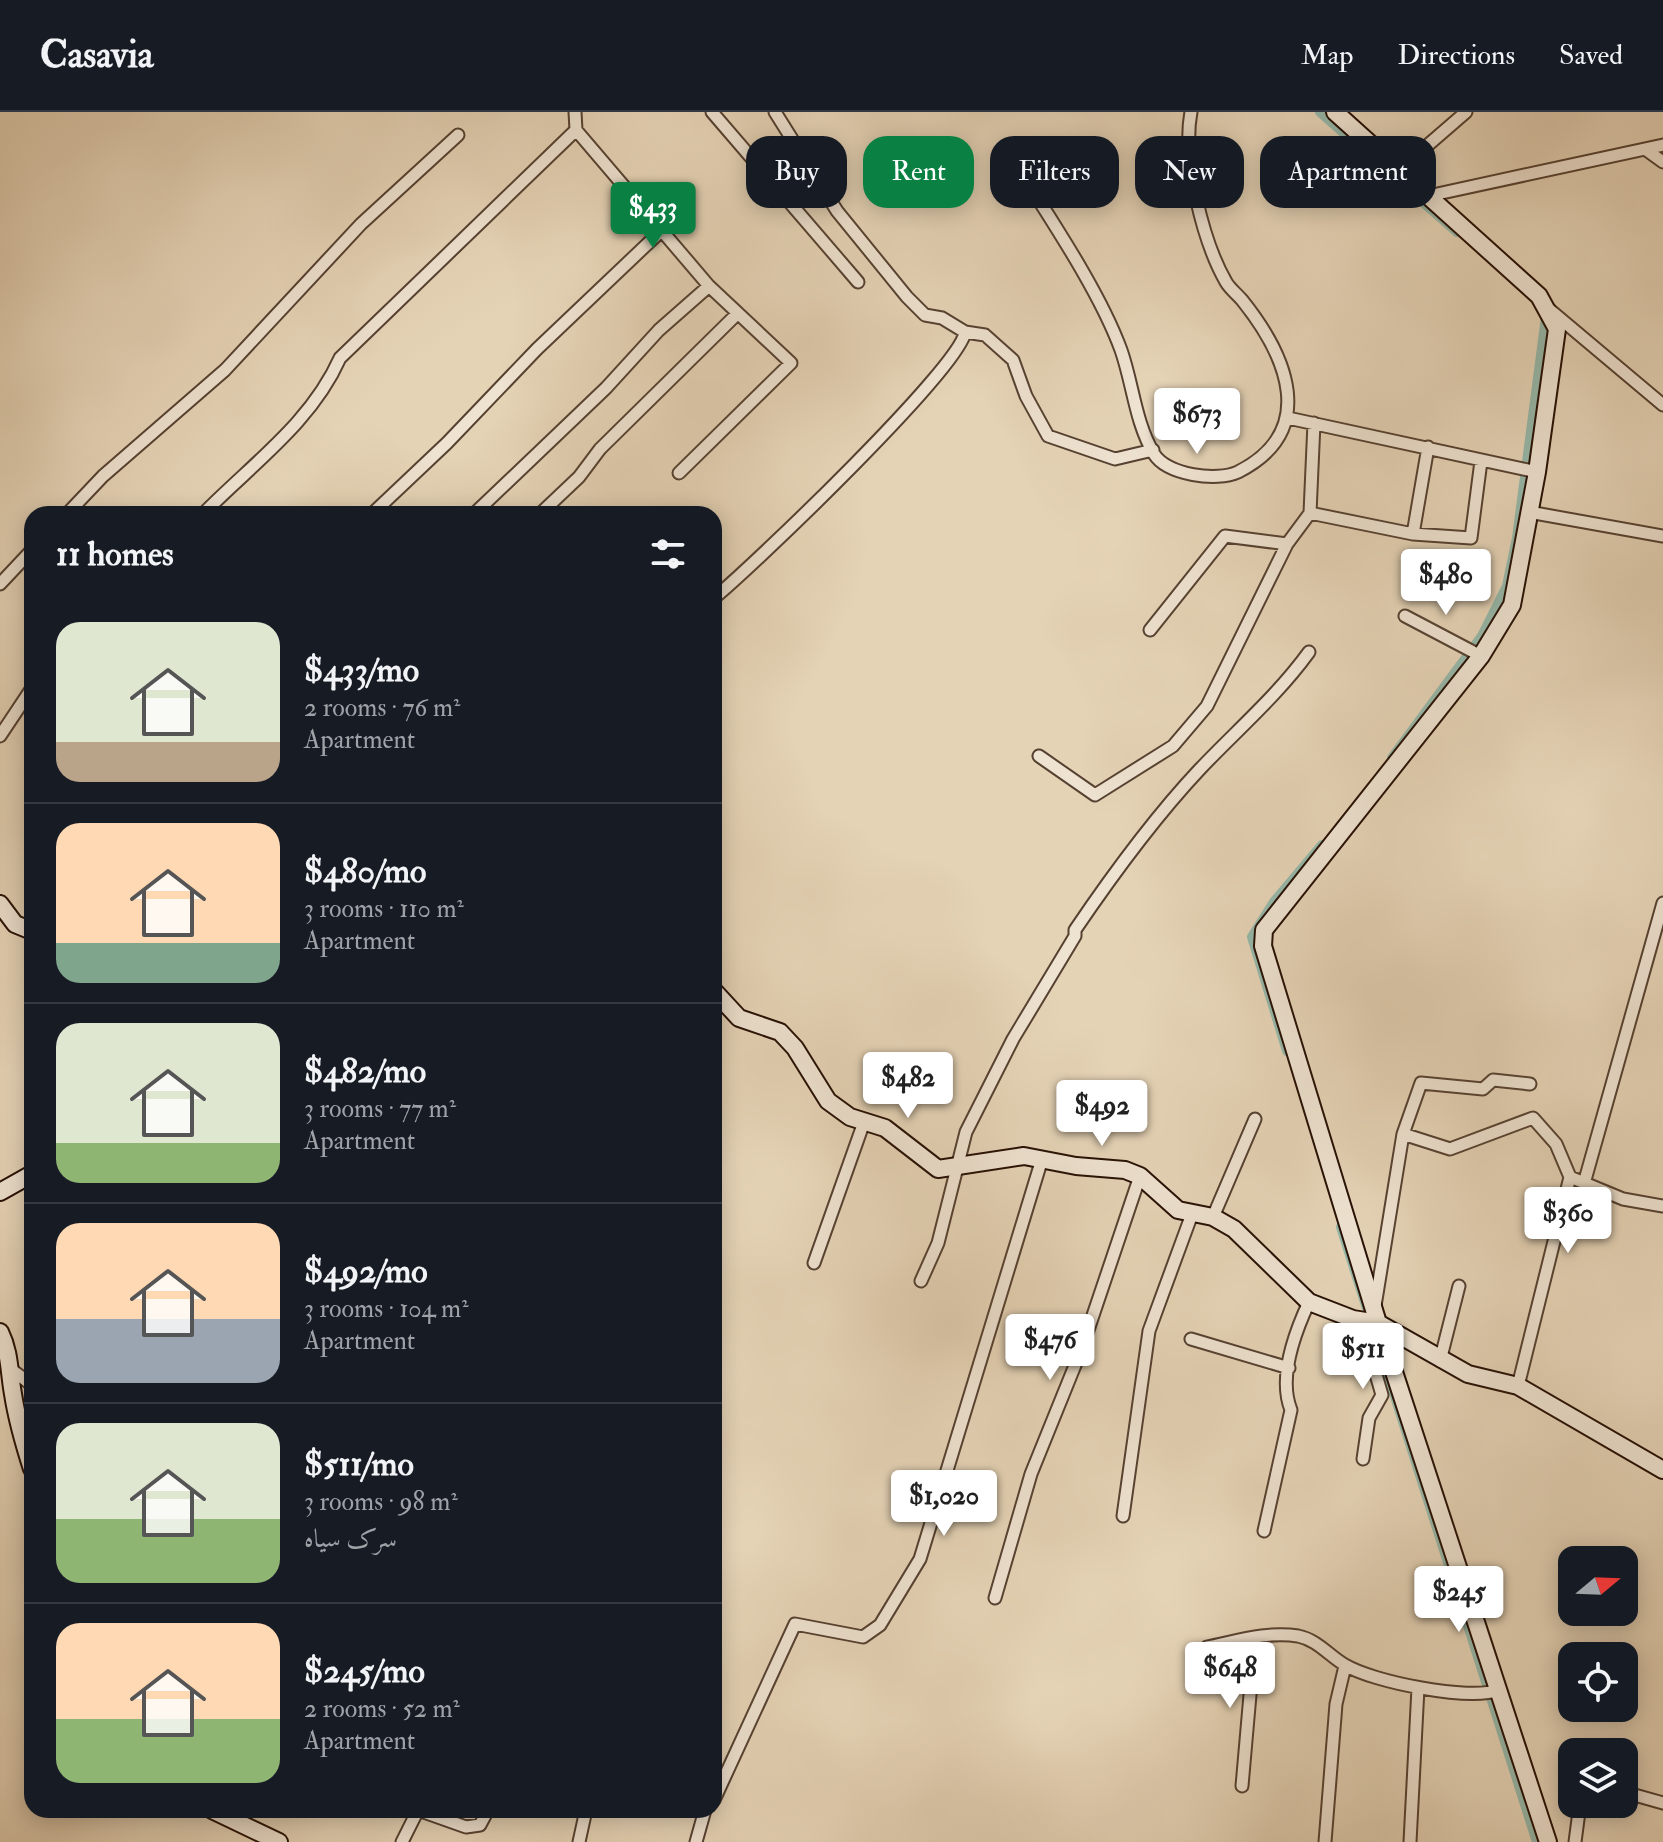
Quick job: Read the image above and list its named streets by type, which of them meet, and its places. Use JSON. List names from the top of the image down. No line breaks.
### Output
{"north":"right","page":{"header":"Casavia","nav":["Map","Directions","Saved"],"chip":["Buy","Rent","Filters","New","Apartment"],"price":["$433","$673","$480","$482","$492","$360","$476","$511","$1,020","$245","$648"],"heading":"11 homes","list":[{"name":"$433/mo","note":"2 rooms · 76 m² · Apartment"},{"name":"$480/mo","note":"3 rooms · 110 m² · Apartment"},{"name":"$482/mo","note":"3 rooms · 77 m² · Apartment"},{"name":"$492/mo","note":"3 rooms · 104 m² · Apartment"},{"name":"$511/mo","note":"3 rooms · 98 m² · سرک سیاه"},{"name":"$245/mo","note":"2 rooms · 52 m² · Apartment"}]}}
